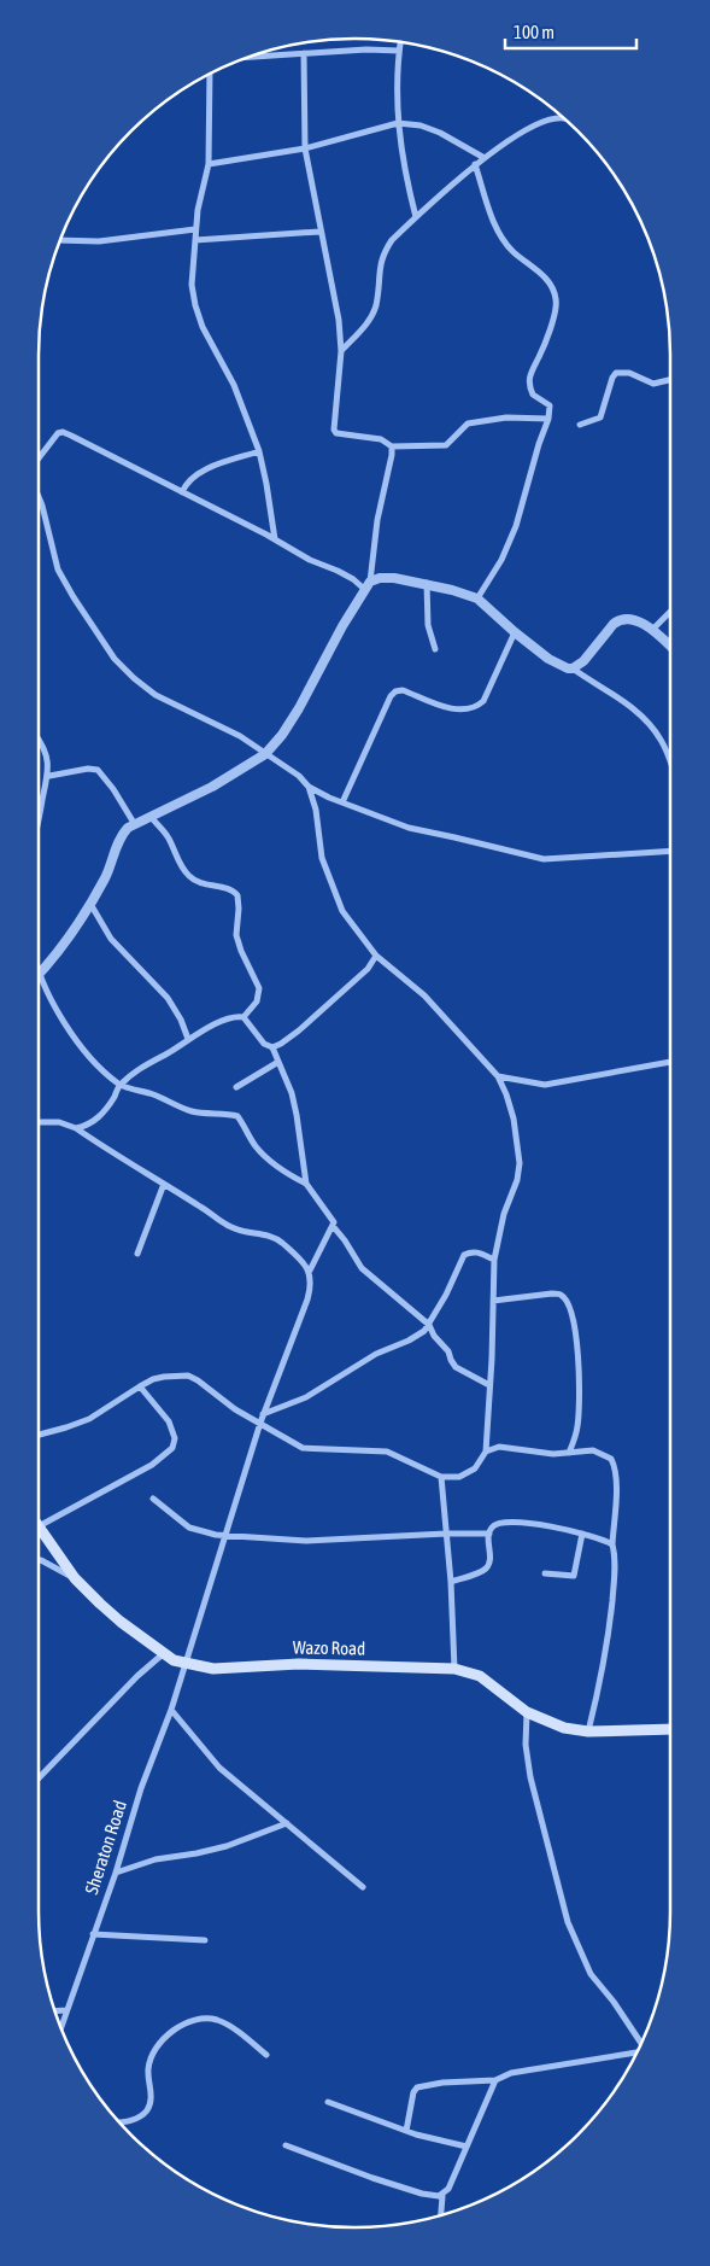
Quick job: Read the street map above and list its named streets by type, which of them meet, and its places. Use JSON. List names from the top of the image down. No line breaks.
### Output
{"streets":{"main road":["Wazo Road"],"street":["Sheraton Road"]},"crossings":[["Wazo Road","Sheraton Road"]],"scale_bar":"100 m"}
